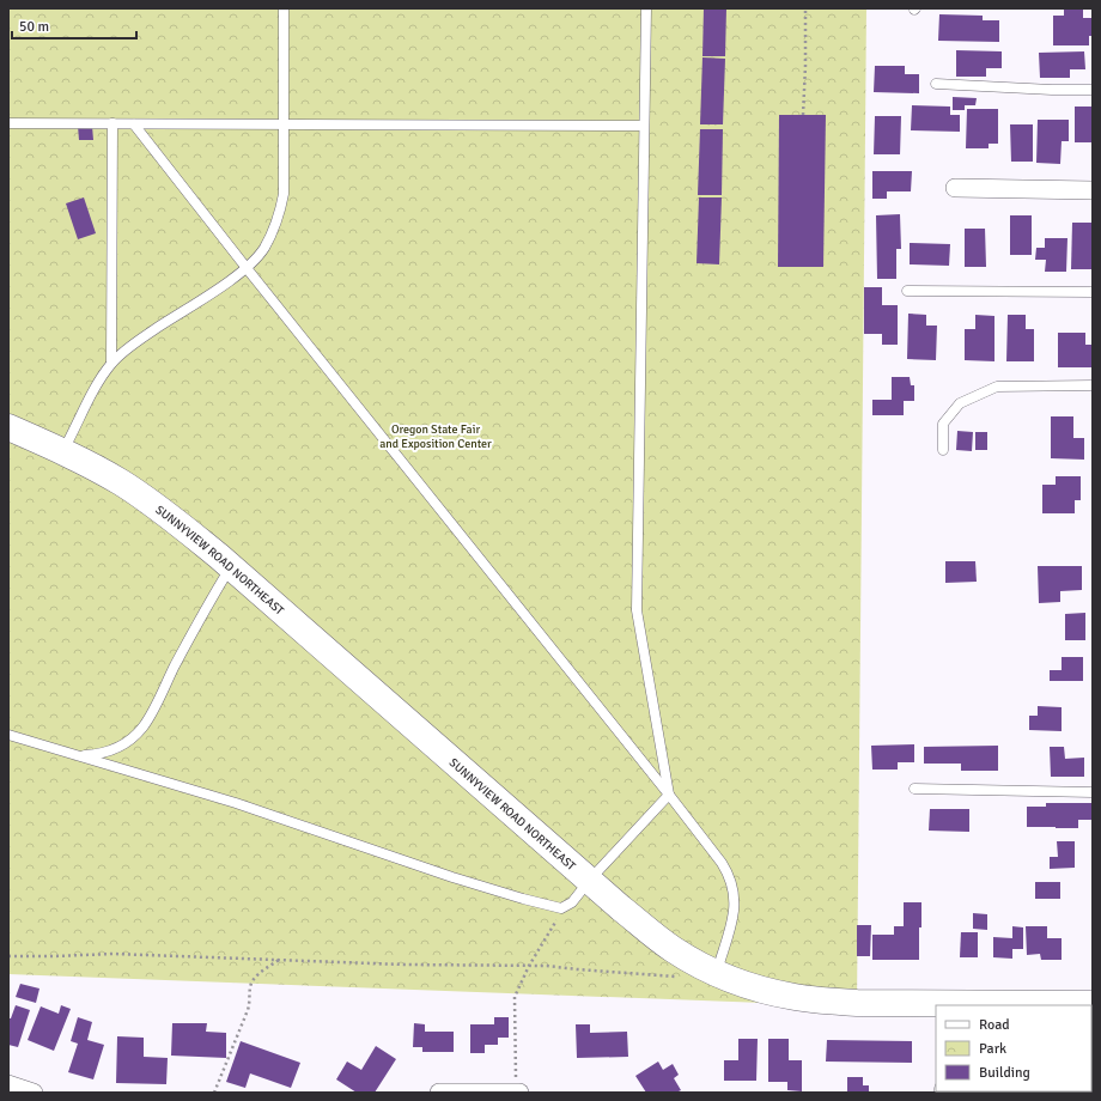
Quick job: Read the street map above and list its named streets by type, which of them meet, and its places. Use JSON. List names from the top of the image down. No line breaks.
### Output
{"streets":{"main road":["SUNNYVIEW ROAD NORTHEAST"]},"parks":["Oregon State Fair and Exposition Center"],"legend":["Road","Park","Building"],"scale_bar":"50 m"}
